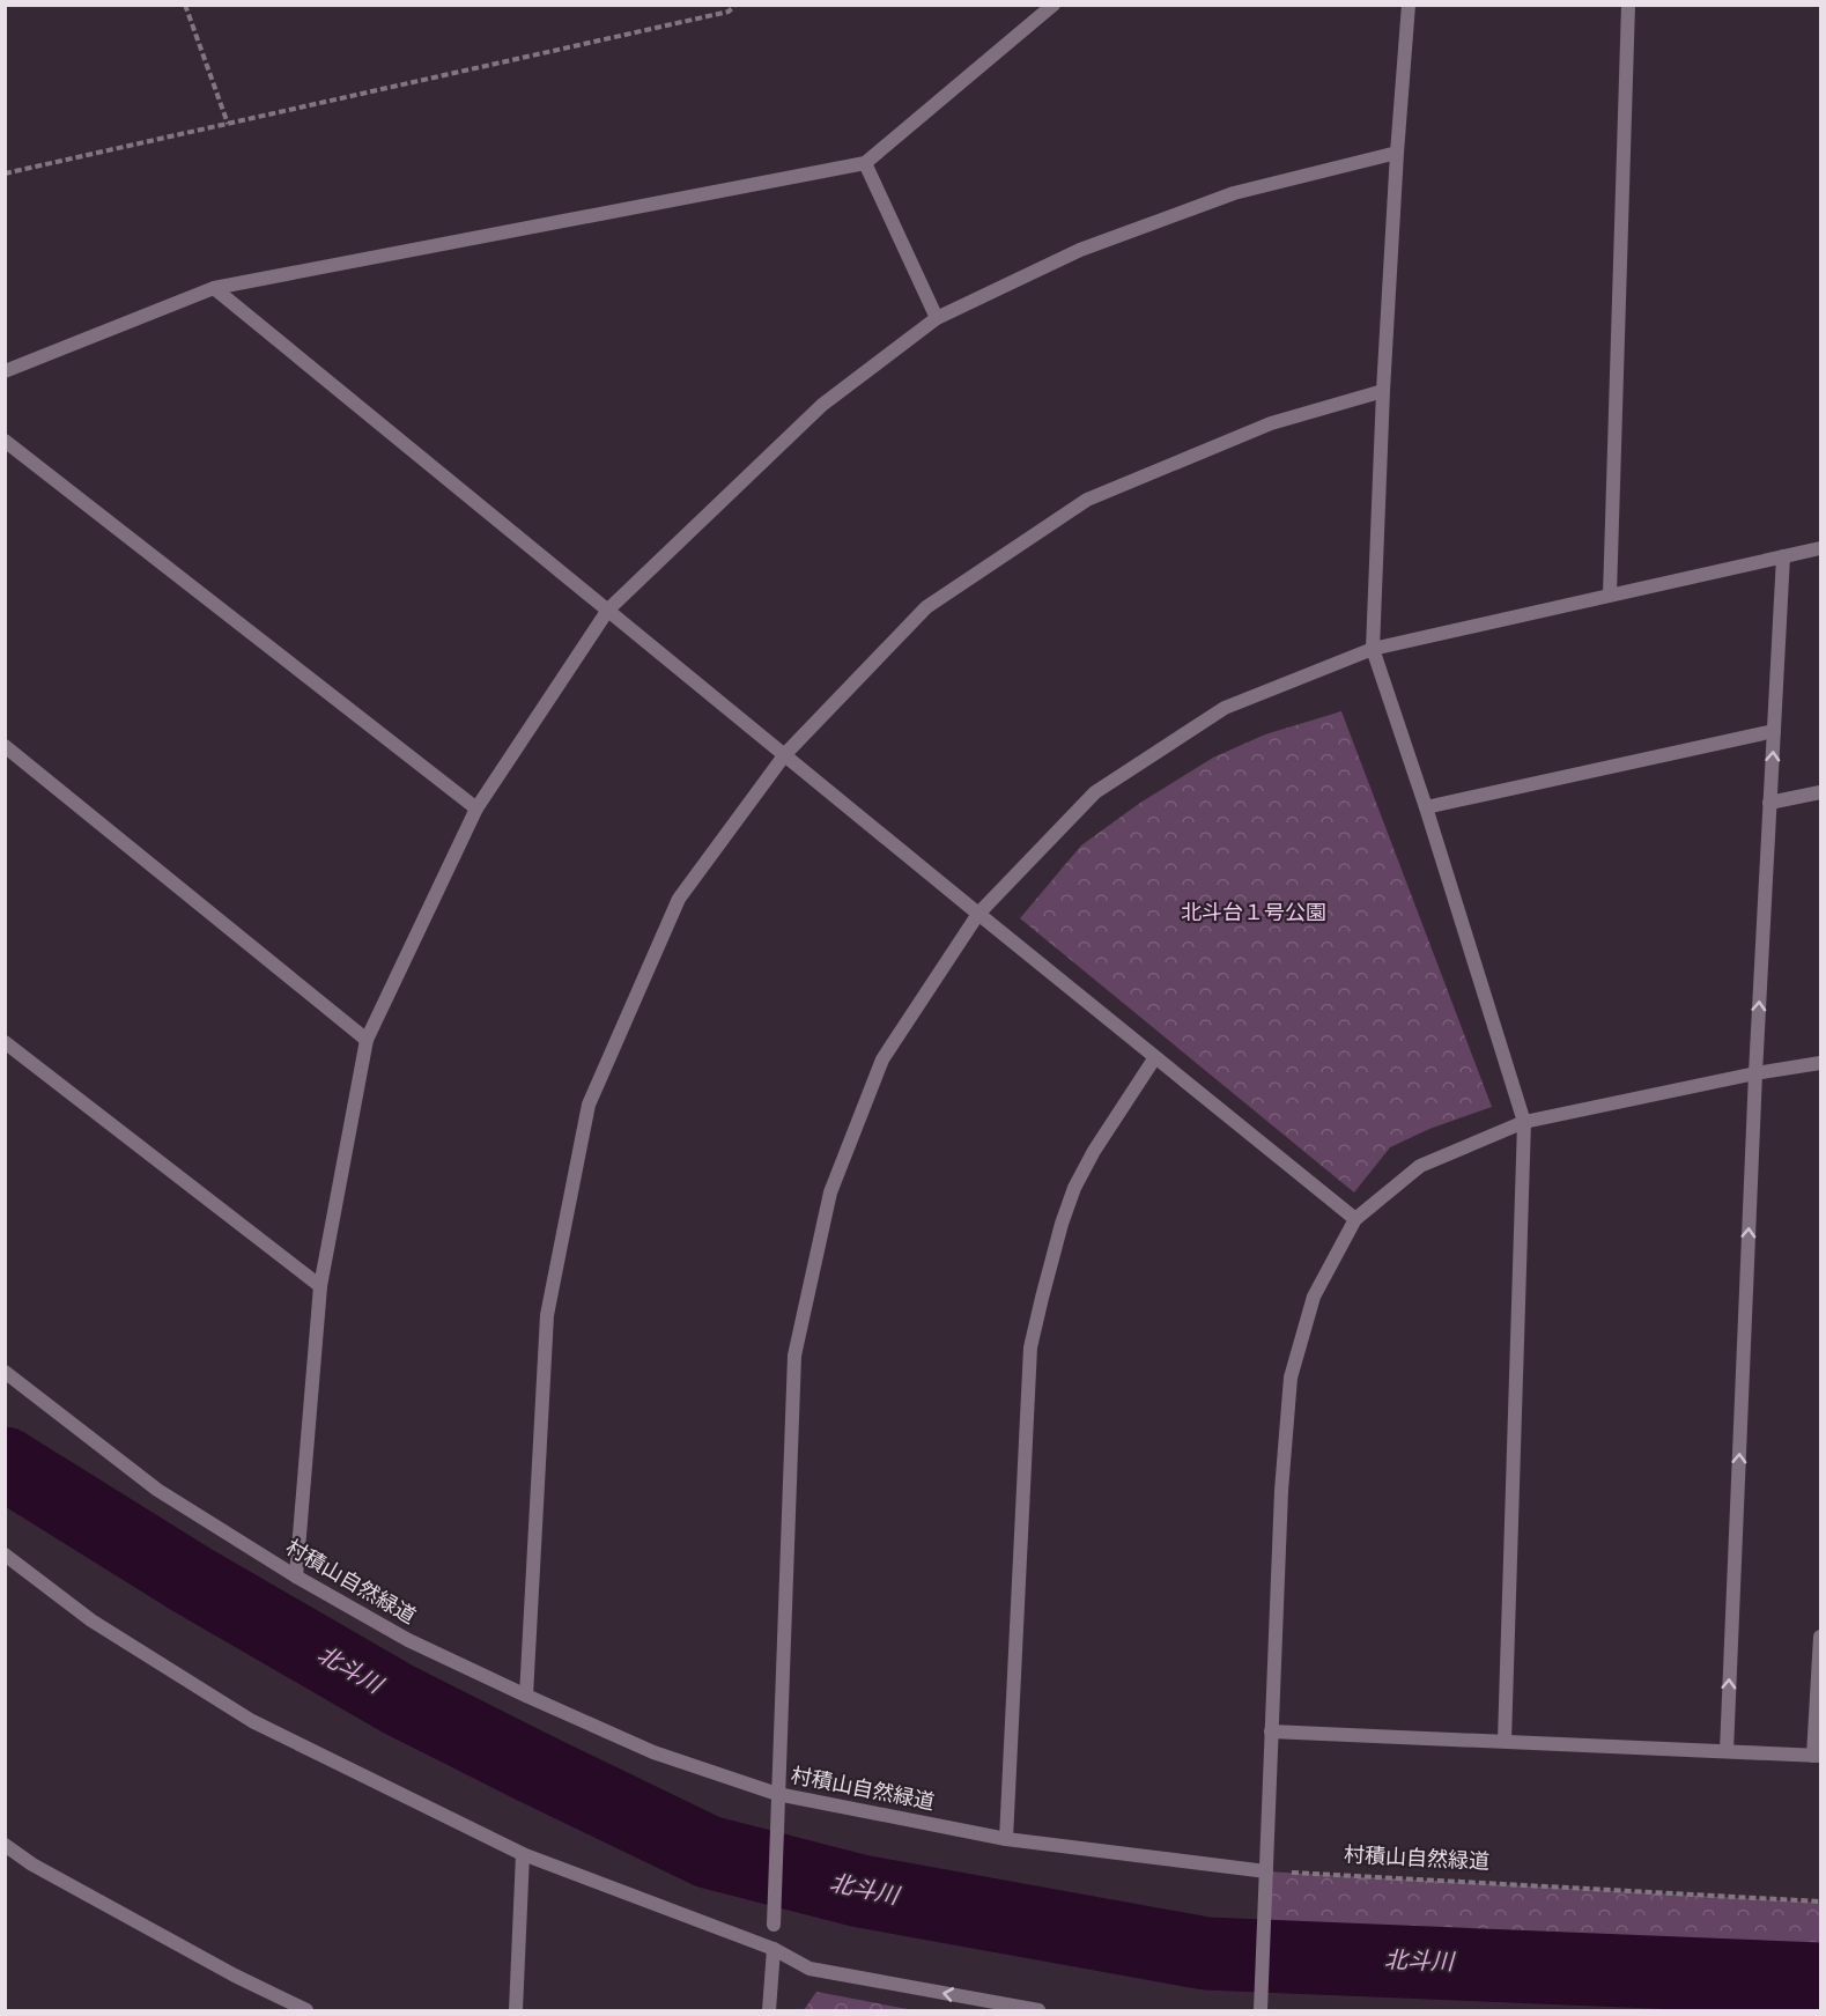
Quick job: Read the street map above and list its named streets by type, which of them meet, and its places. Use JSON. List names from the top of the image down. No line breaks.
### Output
{"streets":{"street":["村積山自然緑道"]},"water":["北斗川"],"parks":["北斗台１号公園"]}
